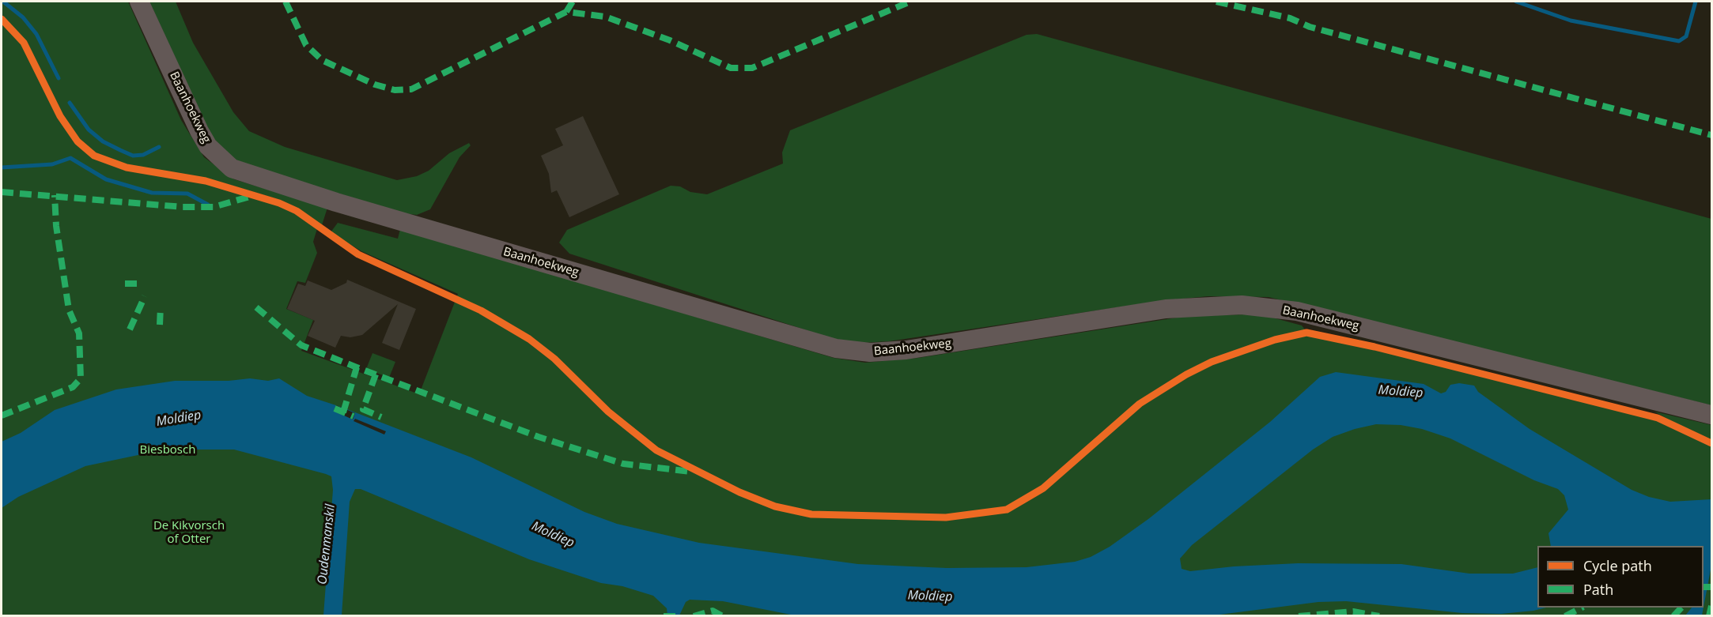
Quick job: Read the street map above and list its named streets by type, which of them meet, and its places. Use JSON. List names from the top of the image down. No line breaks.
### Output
{"streets":{"street":["Baanhoekweg"]},"water":["Moldiep","Oudenmanskil"],"parks":["Biesbosch","De Kikvorsch of Otter"],"legend":["Cycle path","Path"]}
